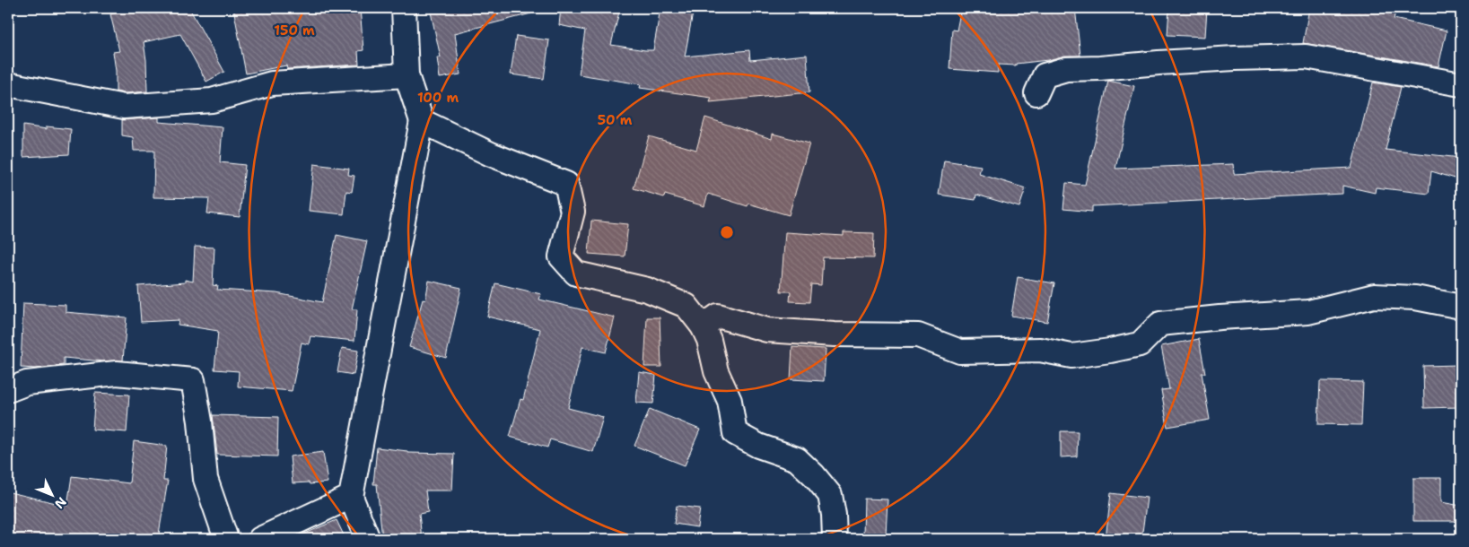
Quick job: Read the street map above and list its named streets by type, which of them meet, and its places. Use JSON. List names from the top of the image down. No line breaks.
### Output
{"north":"bottom right","rings":["150 m","100 m","50 m"]}
